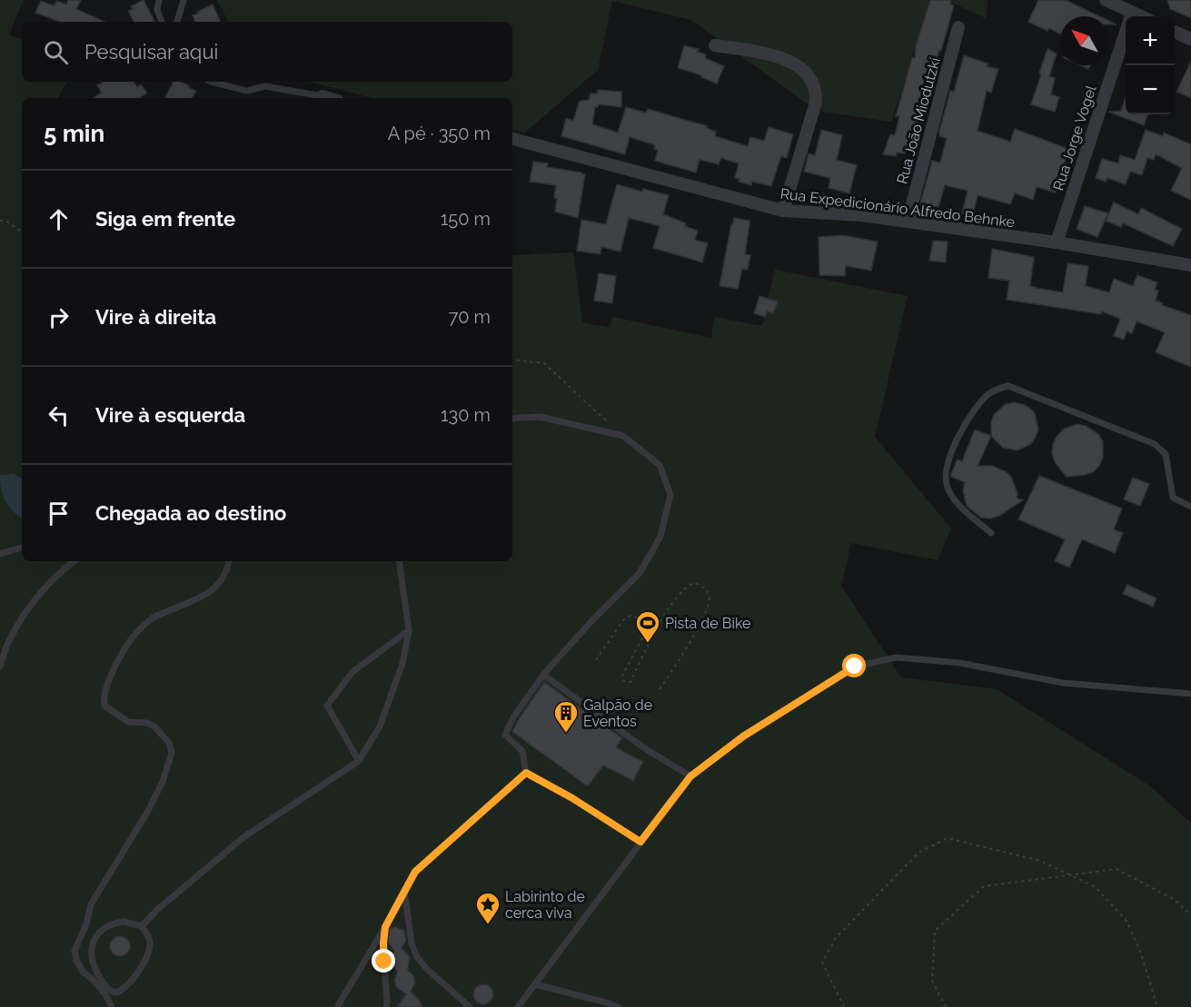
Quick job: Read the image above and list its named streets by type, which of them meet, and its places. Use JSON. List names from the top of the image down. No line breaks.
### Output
{"streets":{"street":["Rua João Miodutzki","Rua Jorge Vogel","Rua Expedicionário Alfredo Behnke"]},"crossings":[["Rua João Miodutzki","Rua Expedicionário Alfredo Behnke"],["Rua Jorge Vogel","Rua Expedicionário Alfredo Behnke"]],"places":{"sports":["Pista de Bike"],"building":["Galpão de Eventos"],"place":["Labirinto de cerca viva"]},"north":"top left","page":{"map_buttons":["+","−"],"search":"Pesquisar aqui","heading":["5 min","A pé · 350 m"],"list":[["Siga em frente","150 m"],["Vire à direita","70 m"],["Vire à esquerda","130 m"],"Chegada ao destino"]}}
